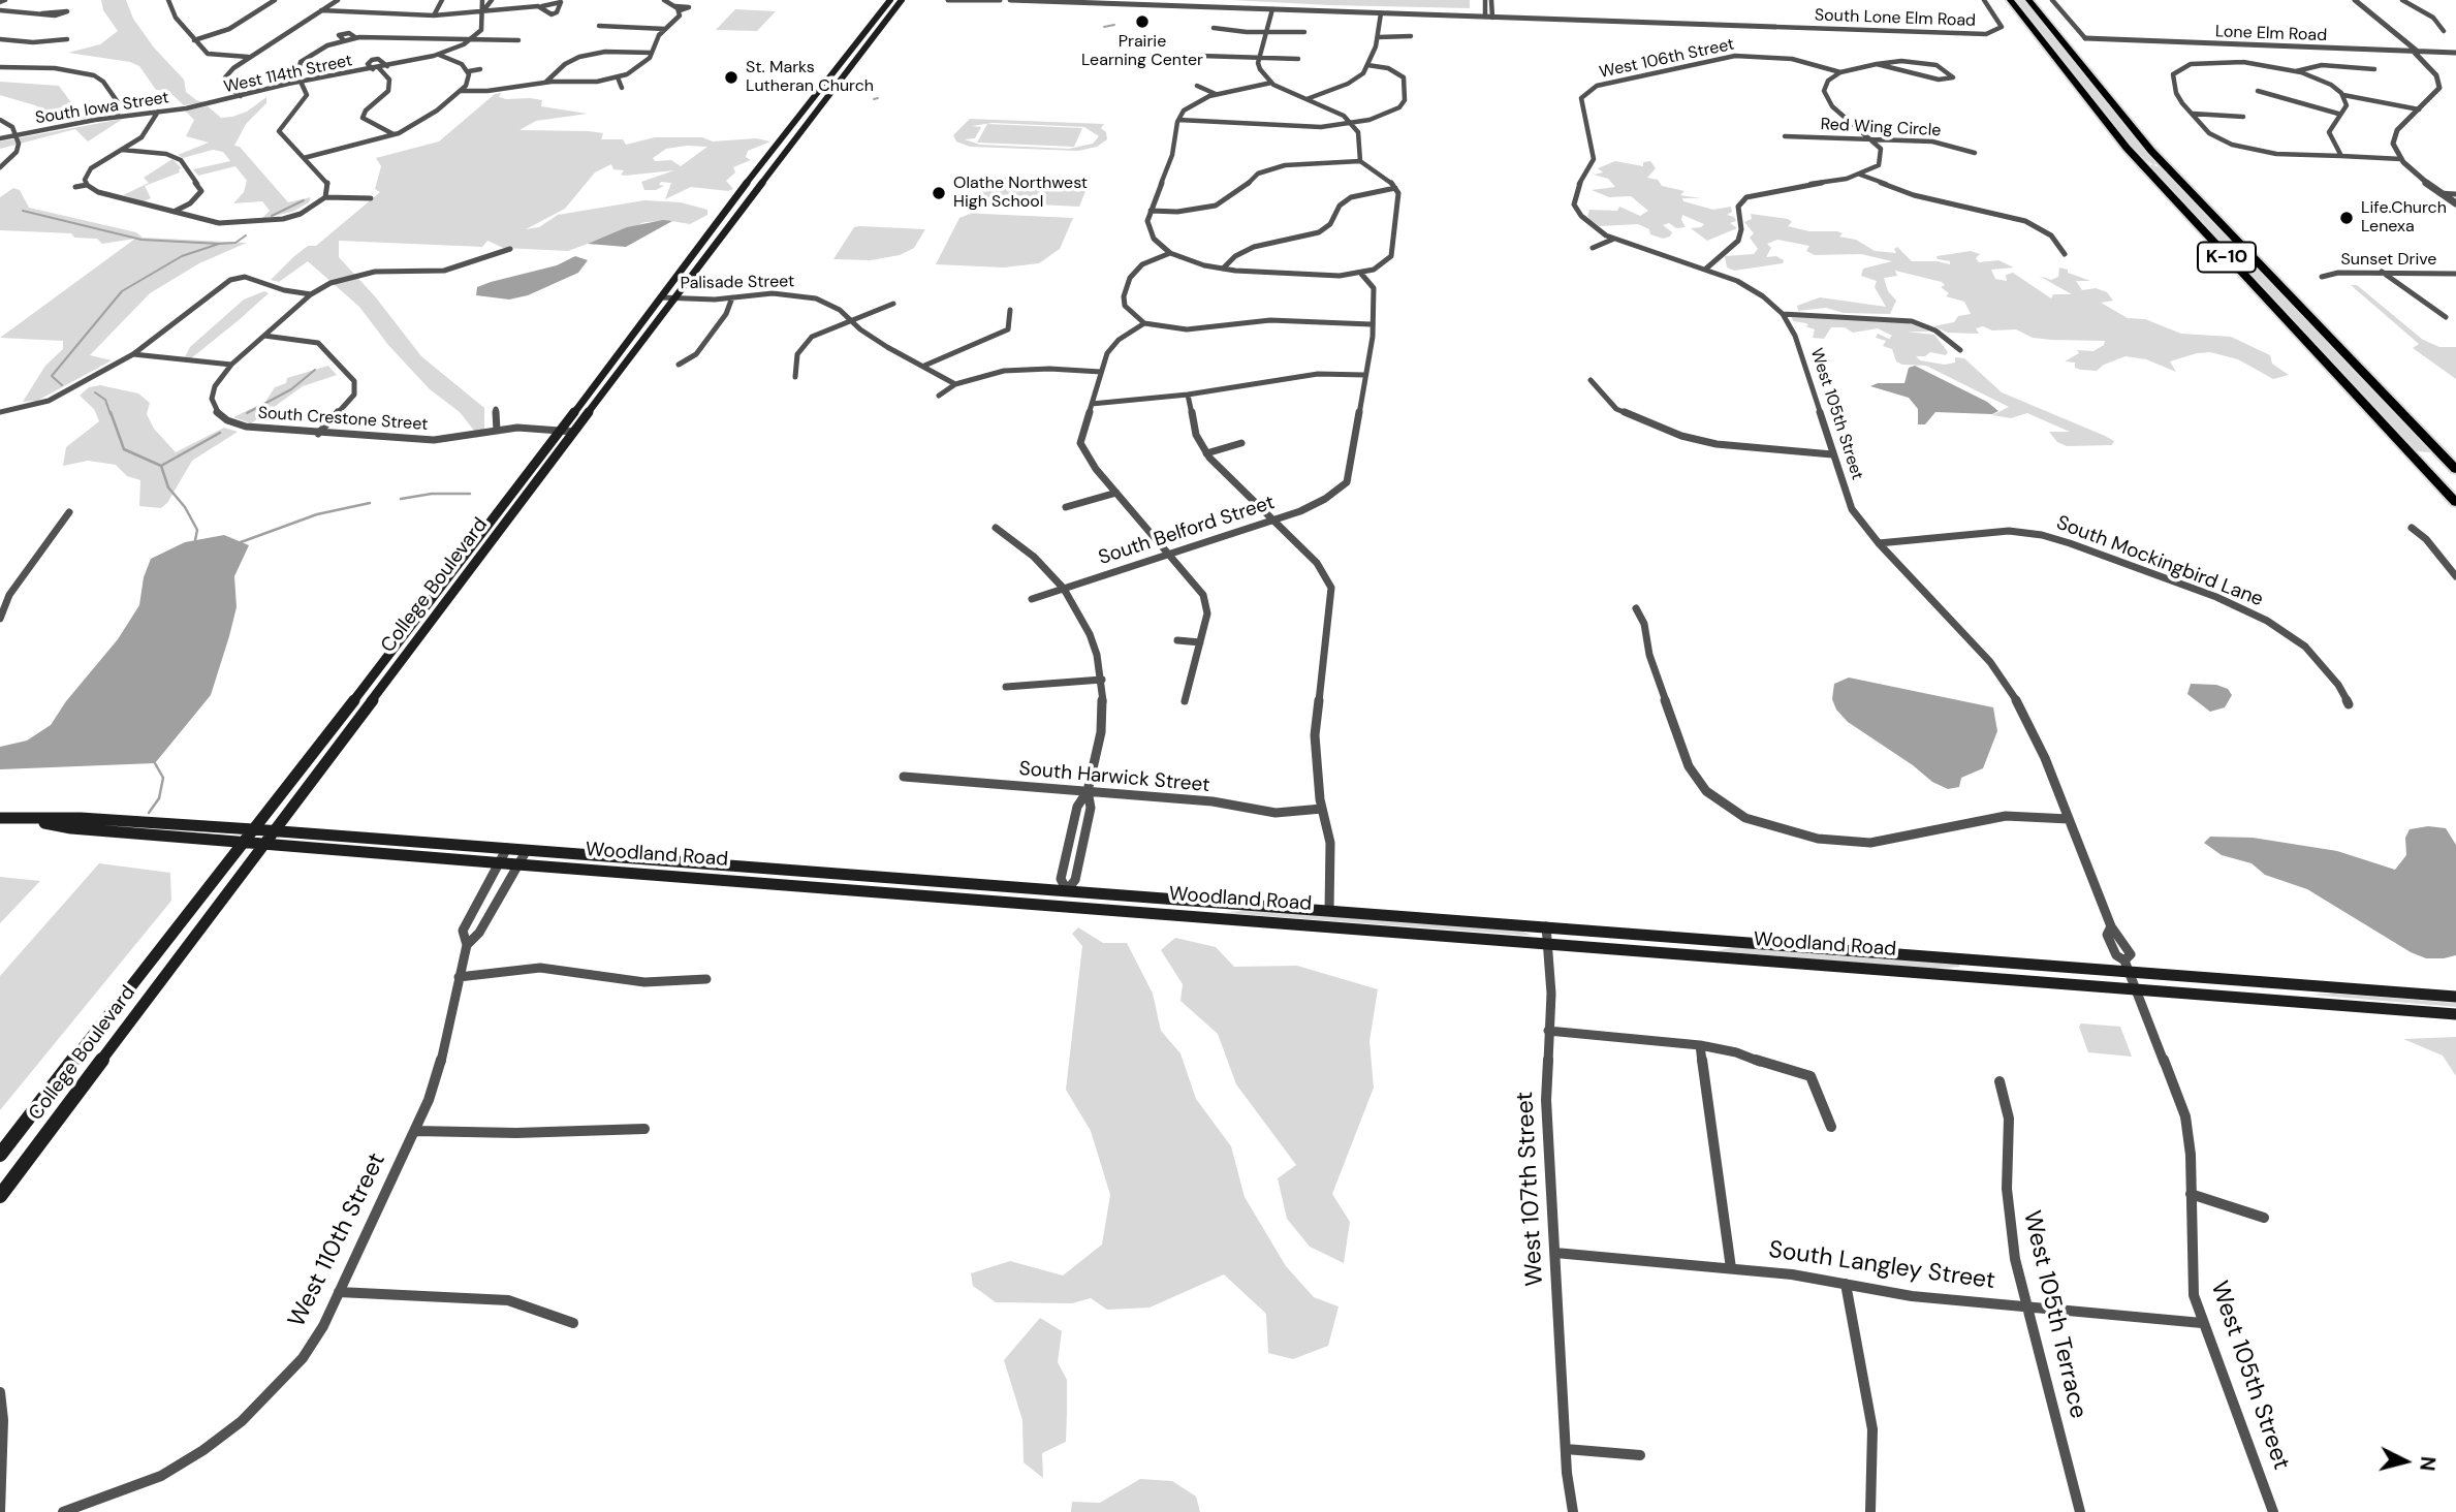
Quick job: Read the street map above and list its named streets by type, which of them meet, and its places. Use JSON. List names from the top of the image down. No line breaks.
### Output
{"streets":{"highway":["K-10"],"main road":["College Boulevard","Woodland Road"],"street":["South Lone Elm Road","Lone Elm Road","West 106th Street","West 114th Street","South Iowa Street","Red Wing Circle","Sunset Drive","Palisade Street","West 105th Street","South Crestone Street","South Belford Street","South Mockingbird Lane","South Harwick Street","West 107th Street","West 110th Street","South Langley Street","West 105th Terrace"]},"crossings":[["West 106th Street","West 105th Street"],["West 114th Street","South Iowa Street"],["Palisade Street","College Boulevard"],["West 105th Street","South Mockingbird Lane"],["West 105th Street","Woodland Road"],["West 105th Street","South Langley Street"],["South Crestone Street","College Boulevard"],["College Boulevard","Woodland Road"],["Woodland Road","West 107th Street"],["Woodland Road","West 110th Street"],["West 107th Street","South Langley Street"],["South Langley Street","West 105th Terrace"]],"places":["Prairie Learning Center","St. Marks Lutheran Church","Olathe Northwest High School","Life.Church Lenexa"],"north":"right"}
